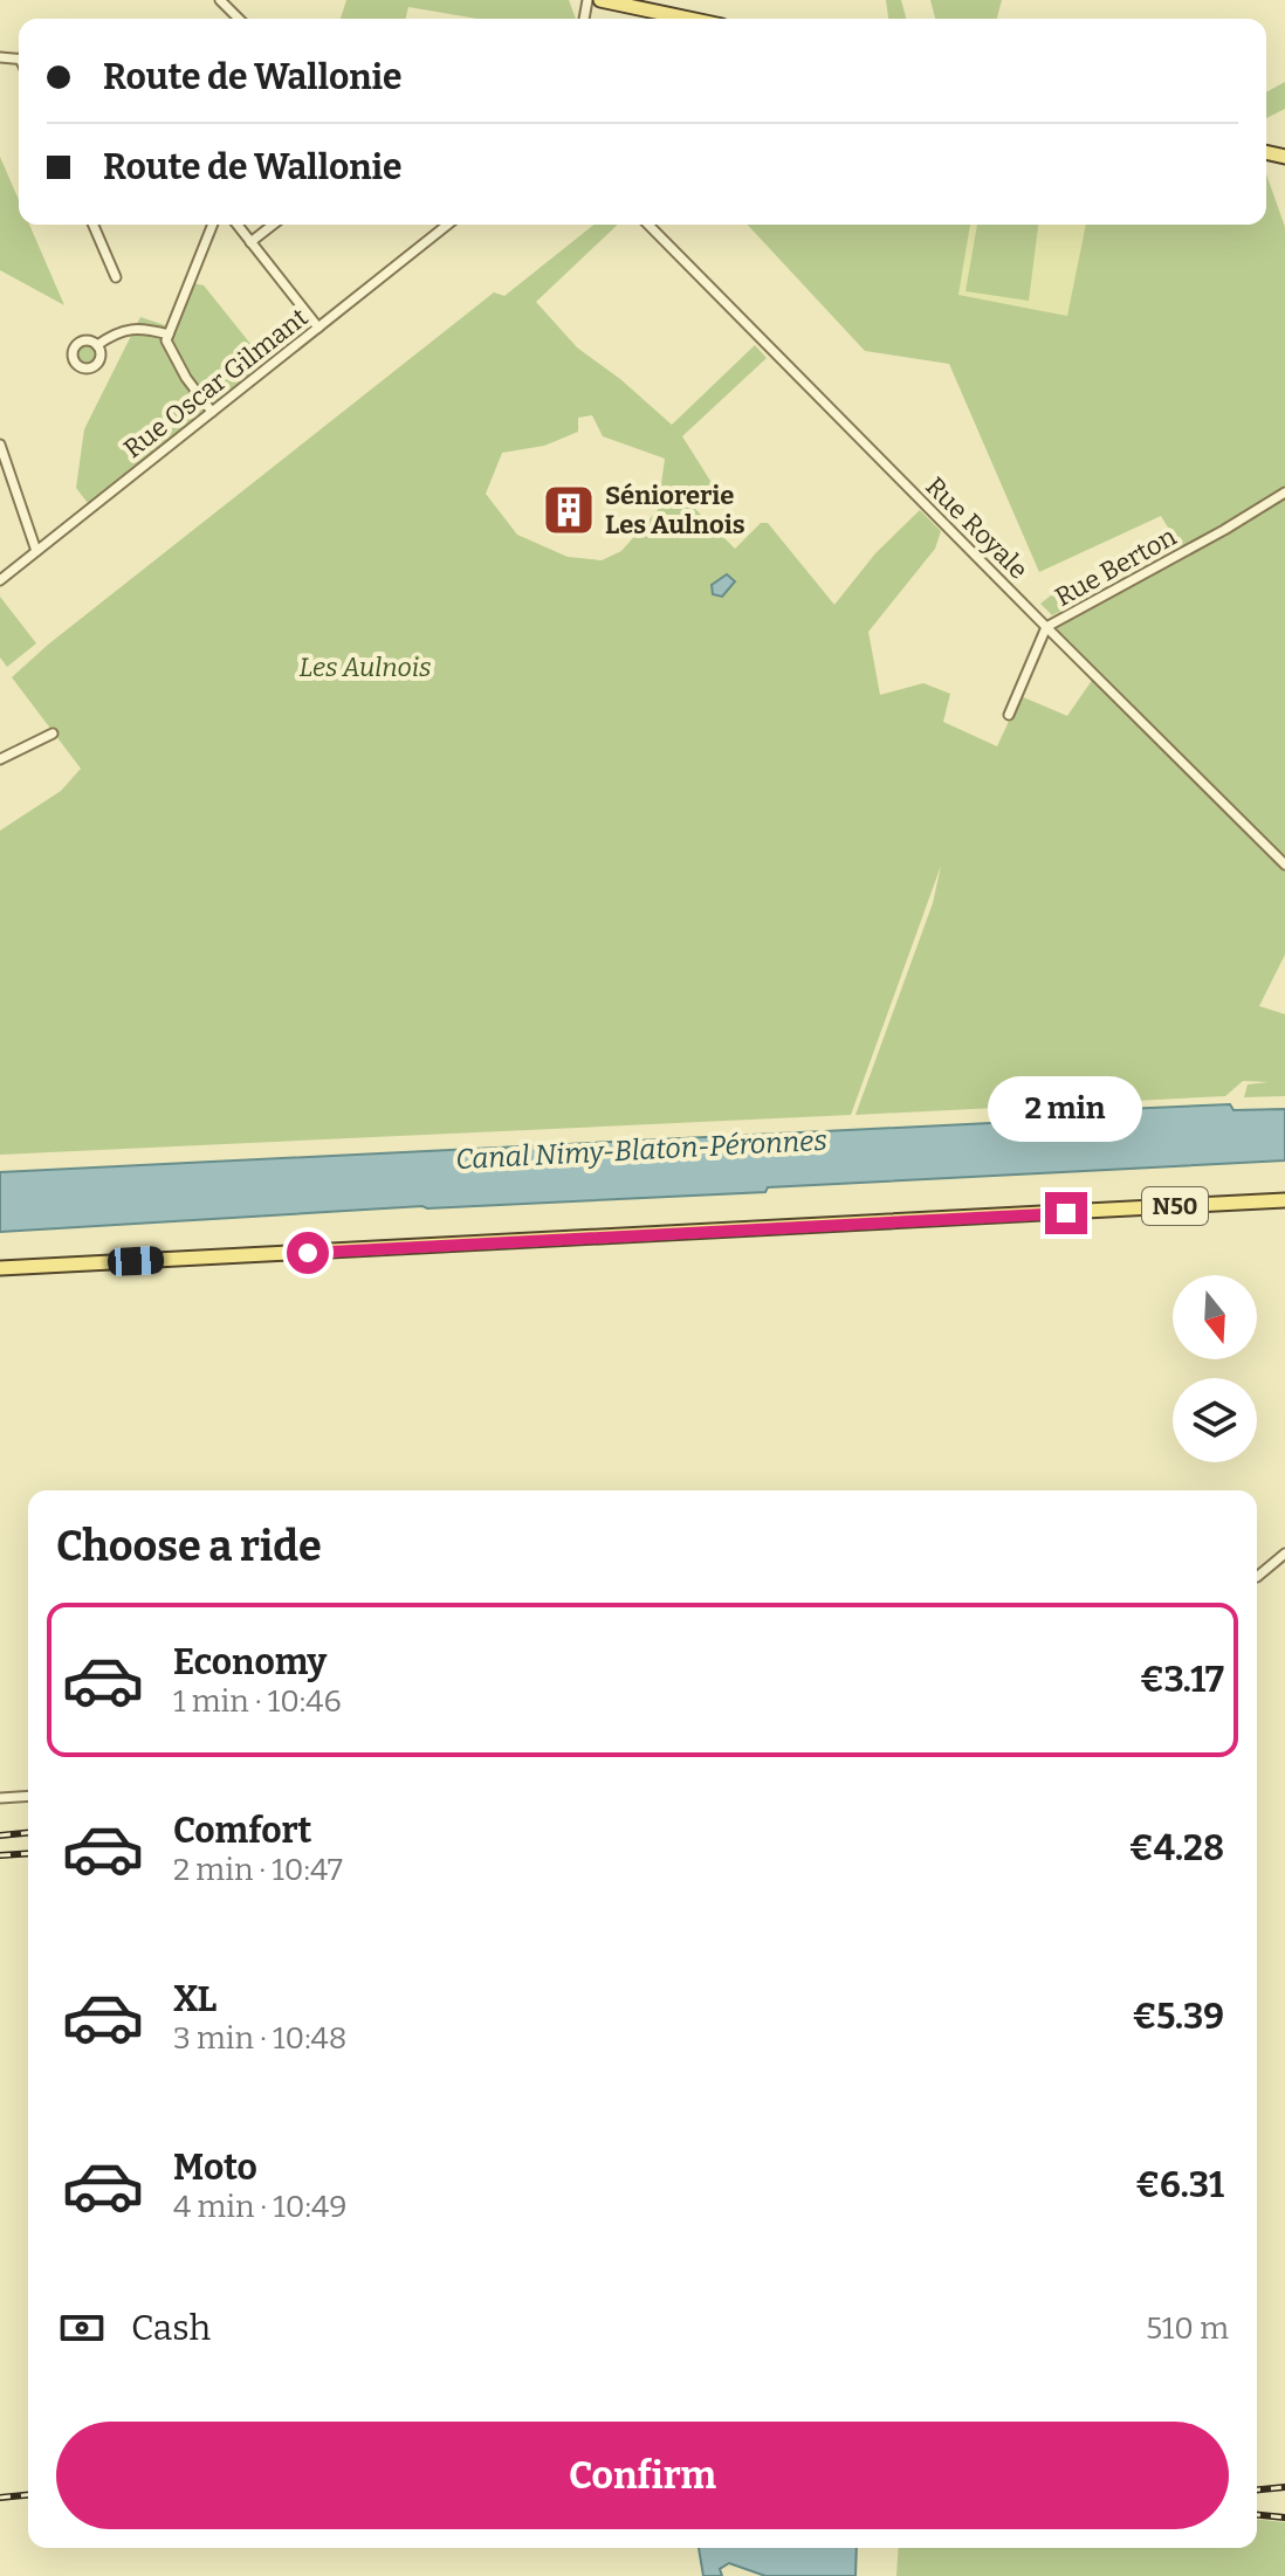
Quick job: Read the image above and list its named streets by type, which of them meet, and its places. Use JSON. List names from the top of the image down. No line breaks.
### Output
{"streets":{"main road":["N50"],"street":["Rue Oscar Gilmant","Rue Royale","Rue Berton"]},"crossings":[["Rue Royale","Rue Berton"]],"water":["Canal Nimy-Blaton-Péronnes"],"parks":["Les Aulnois"],"places":{"building":["Séniorerie Les Aulnois"]},"north":"bottom","page":{"banner":["Route de Wallonie","Route de Wallonie"],"bubble":"2 min","heading":"Choose a ride","list":[{"name":"Economy","note":"1 min · 10:46","value":"€3.17"},{"name":"Comfort","note":"2 min · 10:47","value":"€4.28"},{"name":"XL","note":"3 min · 10:48","value":"€5.39"},{"name":"Moto","note":"4 min · 10:49","value":"€6.31"}],"pay":["Cash","510 m"],"buttons":"Confirm"}}
